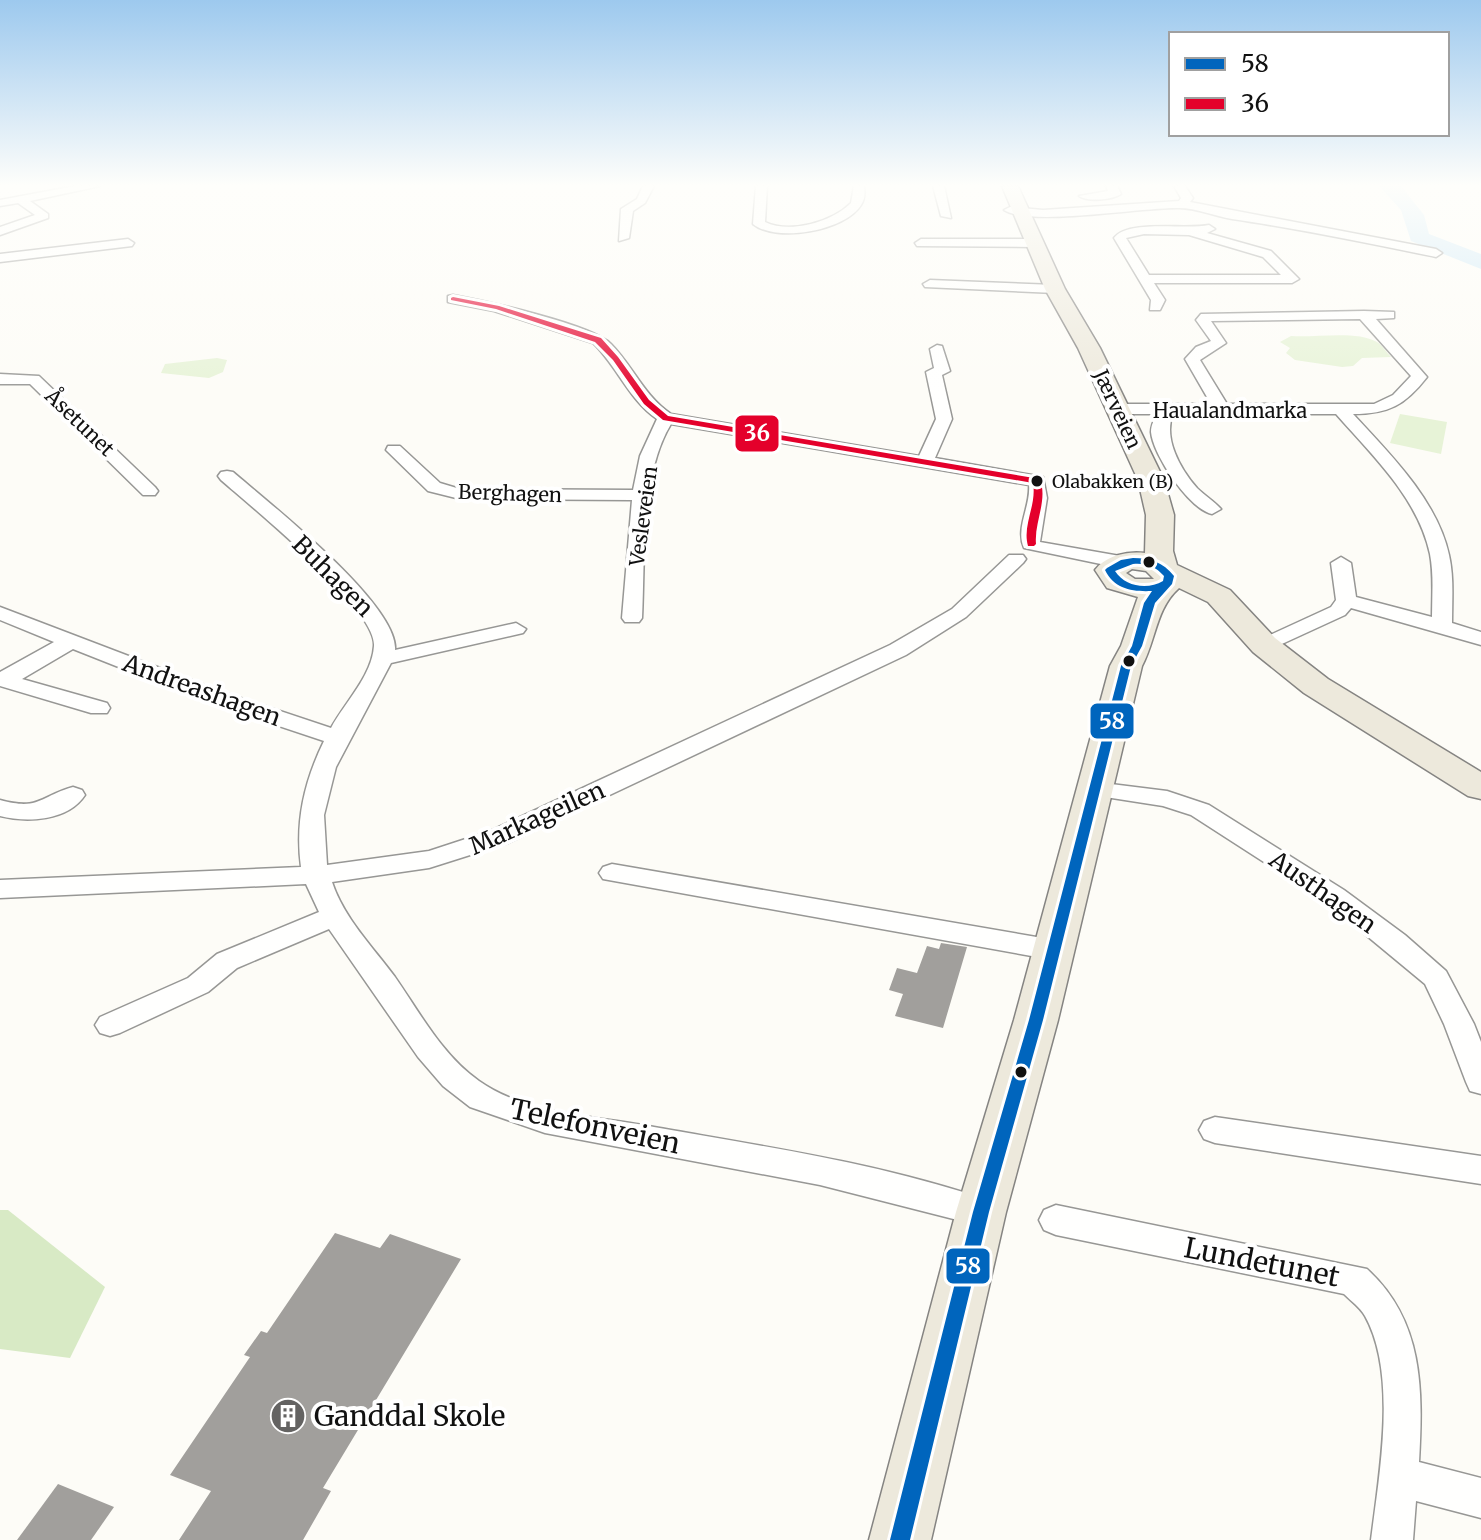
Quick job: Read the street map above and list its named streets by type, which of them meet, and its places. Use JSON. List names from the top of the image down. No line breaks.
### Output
{"streets":{"main road":["Jærveien"],"street":["Haualandmarka","Åsetunet","Berghagen","Vesleveien","Buhagen","Andreashagen","Markageilen","Austhagen","Telefonveien","Lundetunet"]},"crossings":[["Jærveien","Haualandmarka"],["Berghagen","Vesleveien"],["Markageilen","Telefonveien"]],"places":{"other":["Olabakken (B)"],"building":["Ganddal Skole"]},"lines":["transit line 36","transit line 58"],"legend":["58","36"]}
